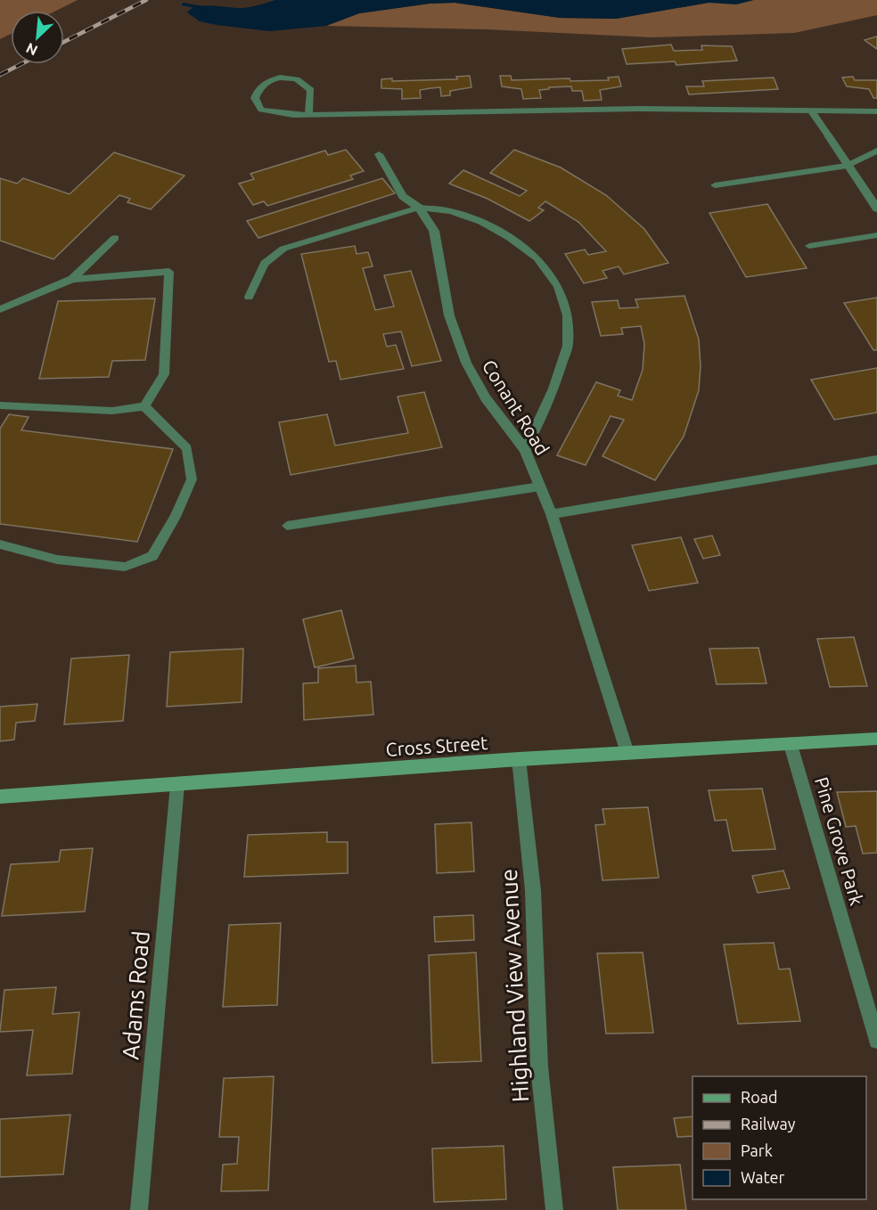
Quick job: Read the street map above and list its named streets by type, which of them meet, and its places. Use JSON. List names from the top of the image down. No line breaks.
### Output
{"streets":{"street":["Conant Road","Cross Street","Pine Grove Park","Highland View Avenue","Adams Road"]},"crossings":[["Conant Road","Cross Street"],["Cross Street","Pine Grove Park"],["Cross Street","Highland View Avenue"],["Cross Street","Adams Road"]],"legend":["Road","Railway","Park","Water"],"north":"bottom left"}
